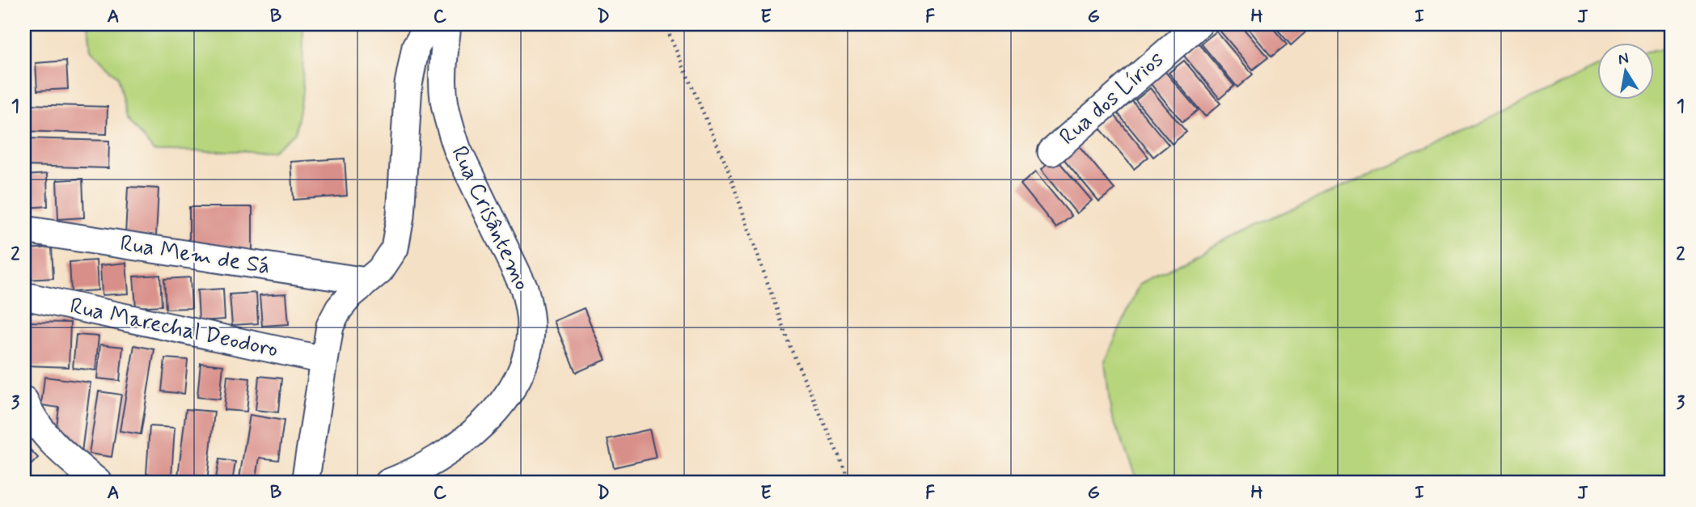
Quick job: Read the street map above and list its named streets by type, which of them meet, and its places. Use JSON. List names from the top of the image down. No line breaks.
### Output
{"streets":{"street":["Rua dos Lírios","Rua Crisântemo","Rua Mem de Sá","Rua Marechal Deodoro"]},"north":"top","grid":{"columns":["A","B","C","D","E","F","G","H","I","J"],"rows":["1","2","3"]}}
